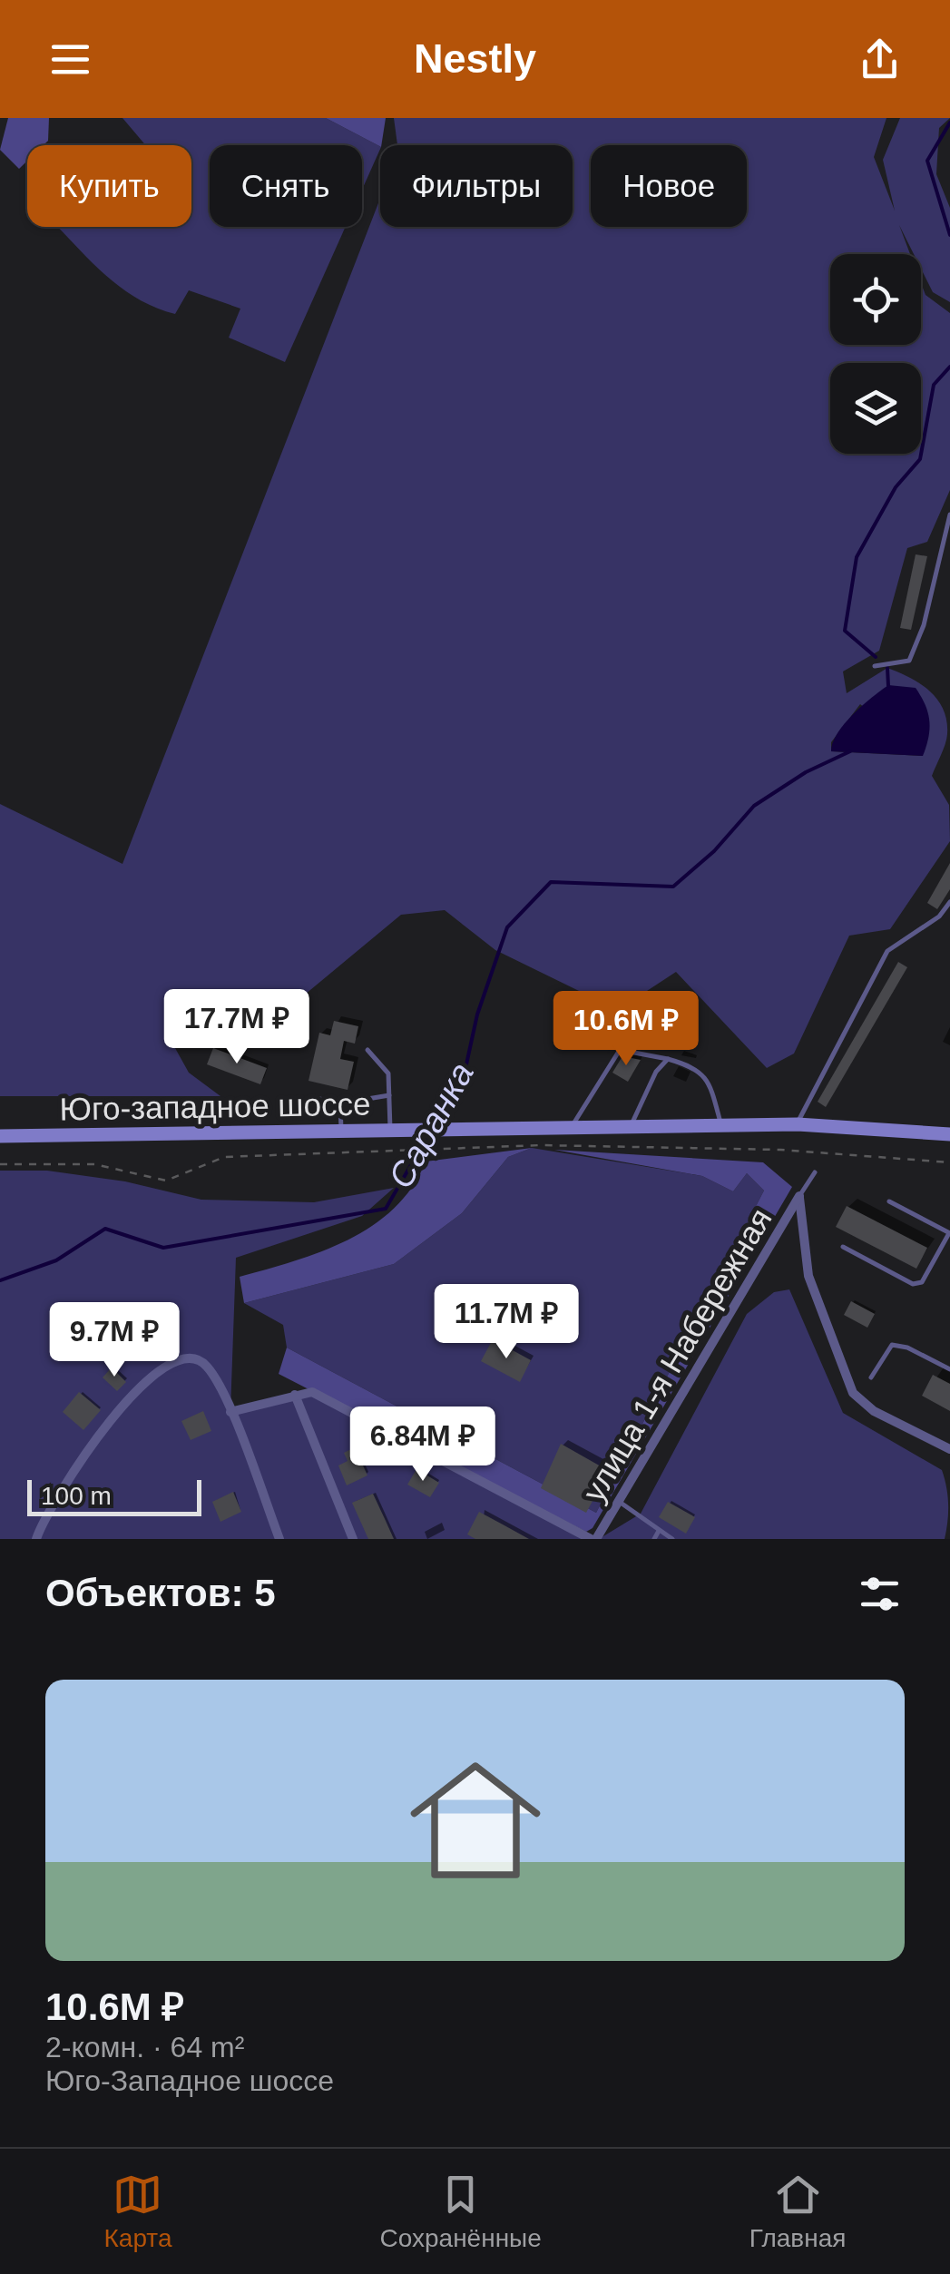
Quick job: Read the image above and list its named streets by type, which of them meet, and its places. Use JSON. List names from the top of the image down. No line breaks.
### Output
{"streets":{"main road":["Юго-западное шоссе"],"street":["улица 1-я Набережная"]},"water":["Саранка"],"scale_bar":"100 m","page":{"header":"Nestly","chip":["Купить","Снять","Фильтры","Новое"],"price":["17.7M ₽","10.6M ₽","11.7M ₽","9.7M ₽","6.84M ₽"],"scale":"100 m","heading":"Объектов: 5","list":[{"name":"10.6M ₽","note":"2-комн. · 64 m² · Юго-Западное шоссе"}],"tabs":["Карта","Сохранённые","Главная"]}}
